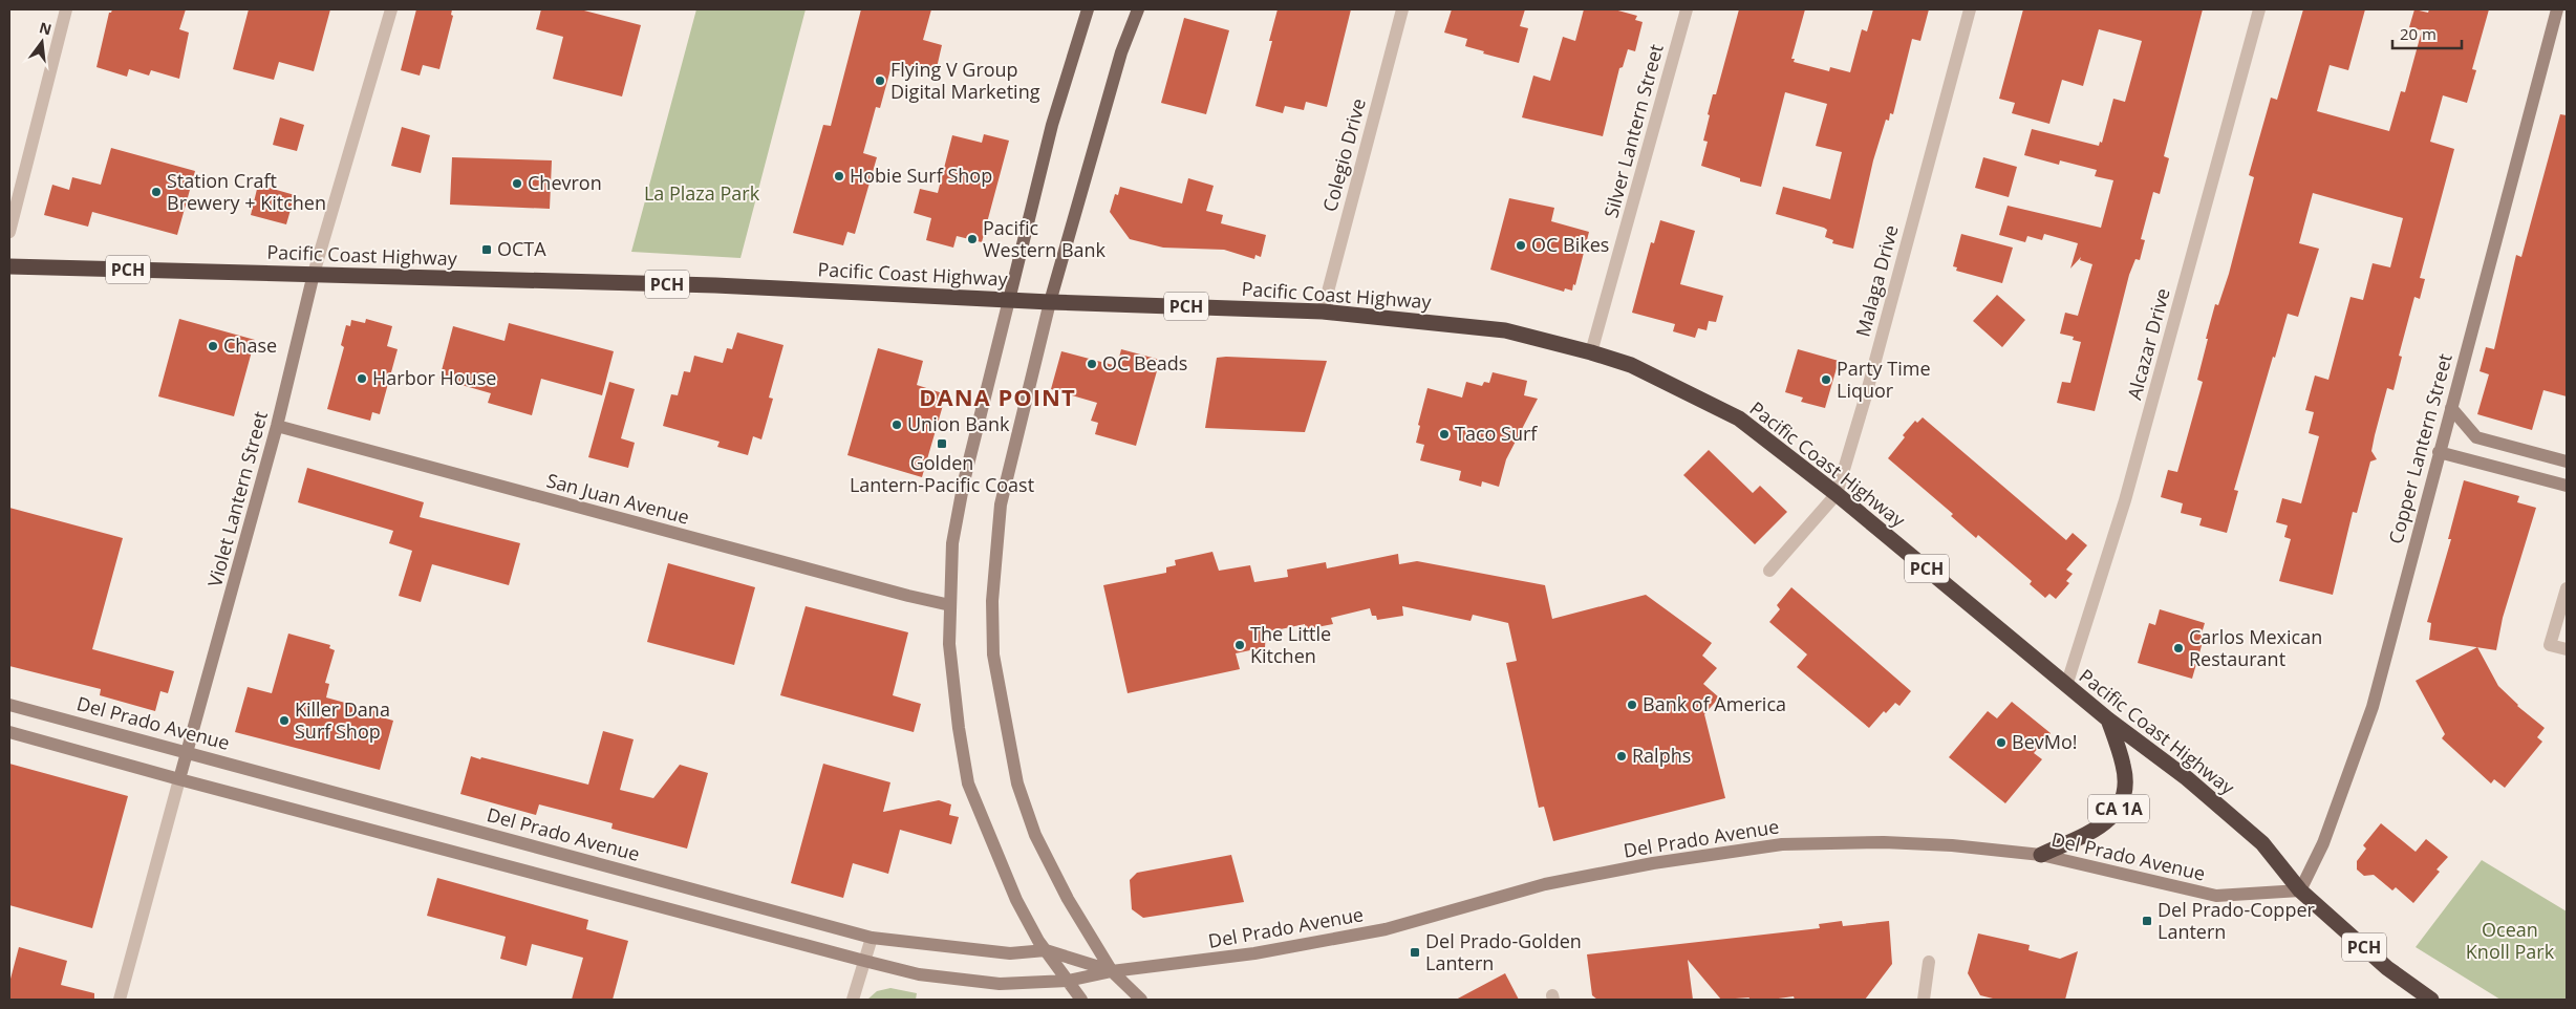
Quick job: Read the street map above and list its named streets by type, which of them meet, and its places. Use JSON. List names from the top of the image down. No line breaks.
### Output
{"streets":{"highway":["Pacific Coast Highway","PCH","CA 1A"],"main road":["Copper Lantern Street","Violet Lantern Street","San Juan Avenue","Del Prado Avenue"],"street":["Silver Lantern Street","Colegio Drive","Malaga Drive","Alcazar Drive"]},"crossings":[["Silver Lantern Street","Pacific Coast Highway"],["Colegio Drive","Pacific Coast Highway"],["Pacific Coast Highway","Malaga Drive"],["Pacific Coast Highway","Alcazar Drive"],["Pacific Coast Highway","Copper Lantern Street"],["Pacific Coast Highway","Violet Lantern Street"],["Pacific Coast Highway","Del Prado Avenue"],["Pacific Coast Highway","CA 1A"],["Copper Lantern Street","Del Prado Avenue"],["Violet Lantern Street","San Juan Avenue"],["Violet Lantern Street","Del Prado Avenue"],["Del Prado Avenue","CA 1A"]],"districts":["DANA POINT"],"parks":["La Plaza Park","Ocean Knoll Park"],"places":{"other":["Flying V Group Digital Marketing","Hobie Surf Shop","Chevron","Station Craft Brewery + Kitchen","Pacific Western Bank","OC Bikes","Chase","OC Beads","Harbor House","Party Time Liquor","Union Bank","Taco Surf","The Little Kitchen","Carlos Mexican Restaurant","Bank of America","Killer Dana Surf Shop","BevMo!","Ralphs"],"transit":["OCTA","Golden Lantern-Pacific Coast","Del Prado-Copper Lantern","Del Prado-Golden Lantern"]},"scale_bar":"20 m","north":"top"}
